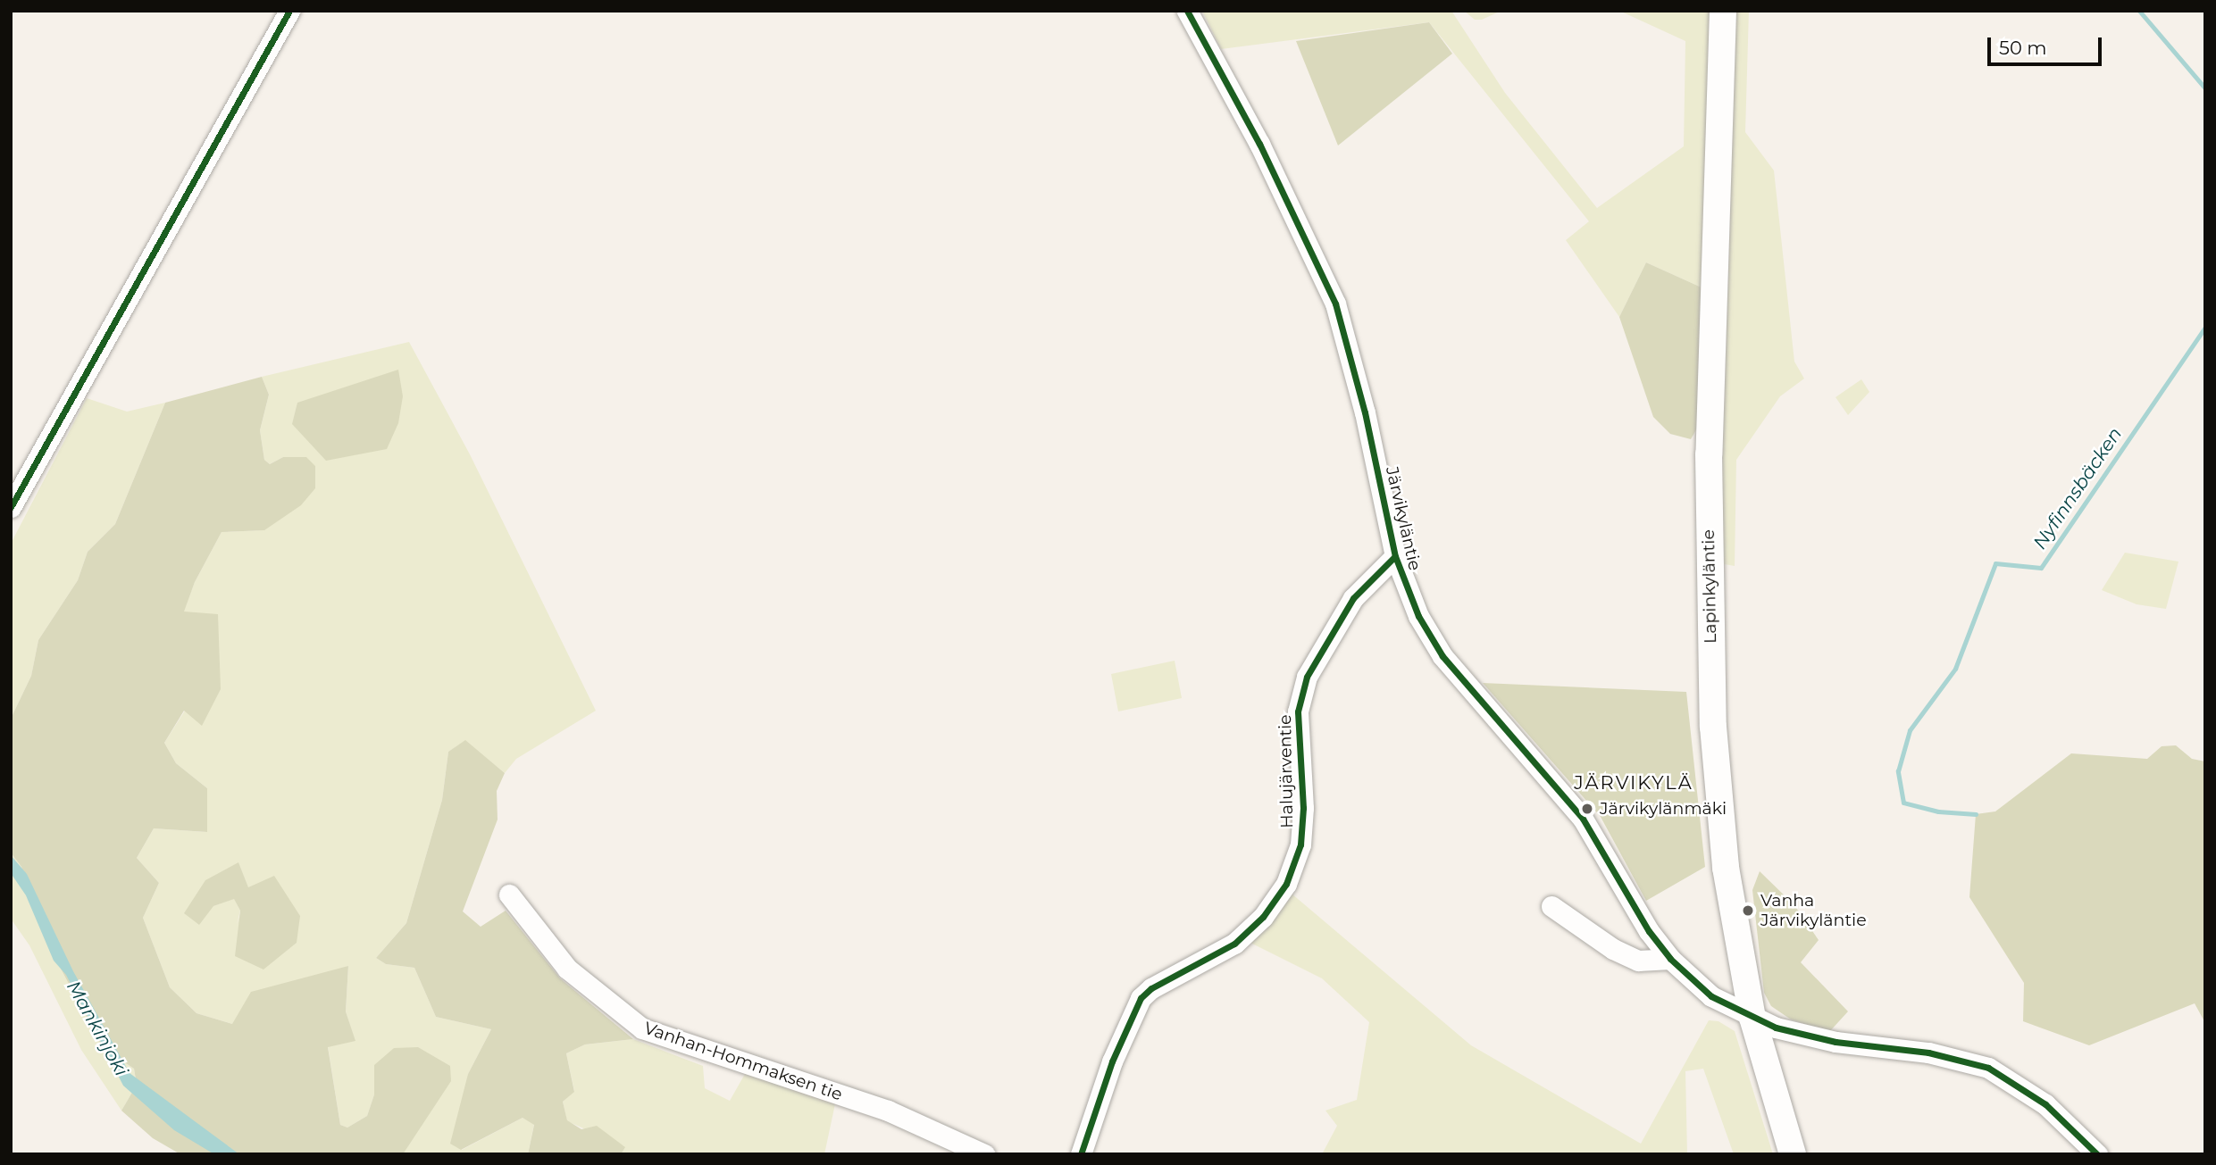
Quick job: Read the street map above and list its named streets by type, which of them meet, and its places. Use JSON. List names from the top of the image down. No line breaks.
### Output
{"streets":{"main road":["Lapinkyläntie"],"street":["Järvikyläntie","Halujärventie","Vanhan-Hommaksen tie"]},"crossings":[["Järvikyläntie","Lapinkyläntie"],["Järvikyläntie","Halujärventie"]],"districts":["JÄRVIKYLÄ"],"water":["Nyfinnsbäcken","Mankinjoki"],"places":["Järvikylänmäki","Vanha Järvikyläntie"],"scale_bar":"50 m"}
